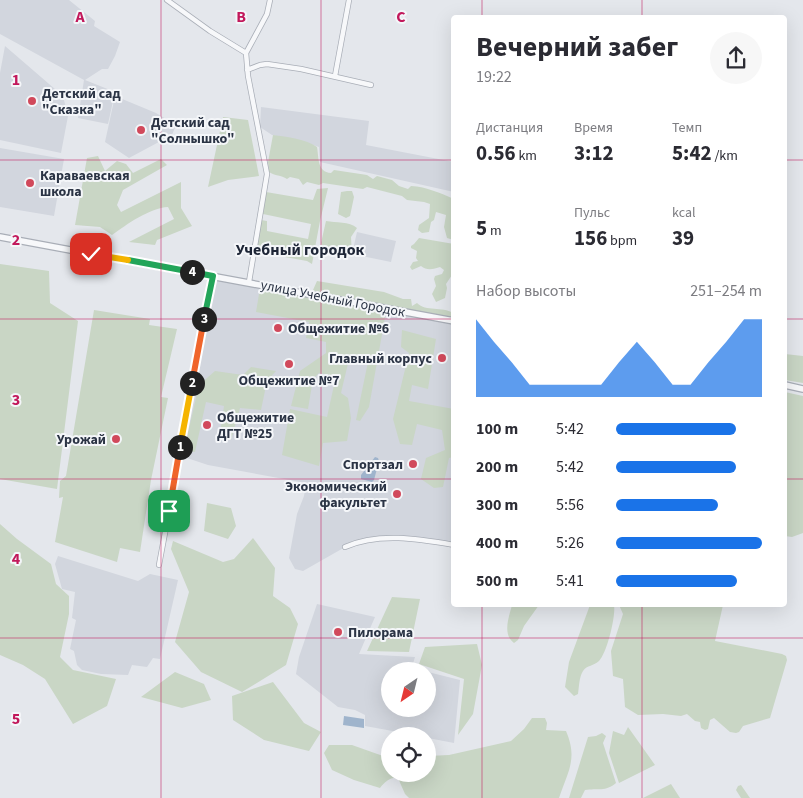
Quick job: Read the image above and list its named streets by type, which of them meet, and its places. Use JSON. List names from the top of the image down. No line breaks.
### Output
{"streets":{"street":["улица Учебный Городок"]},"districts":["Учебный городок"],"places":["Детский сад \"Сказка\"","Детский сад \"Солнышко\"","Караваевская школа","Общежитие №6","Главный корпус","Общежитие №7","Общежитие ДГТ №25","Урожай","Спортзал","Экономический факультет","Пилорама"],"north":"bottom left","page":{"heading":["Вечерний забег","19:22"],"stats":[["Дистанция","0.56 km"],["Время","3:12"],["Темп","5:42 /km"],["5 m"],["Пульс","156 bpm"],["kcal","39"]],"pins":["4","3","2","1"],"chart":["Набор высоты","251–254 m"],"list":[{"name":"100 m","note":"5:42"},{"name":"200 m","note":"5:42"},{"name":"300 m","note":"5:56"},{"name":"400 m","note":"5:26"},{"name":"500 m","note":"5:41"}]},"grid":{"columns":["A","B","C"],"rows":["1","2","3","4","5"]}}
